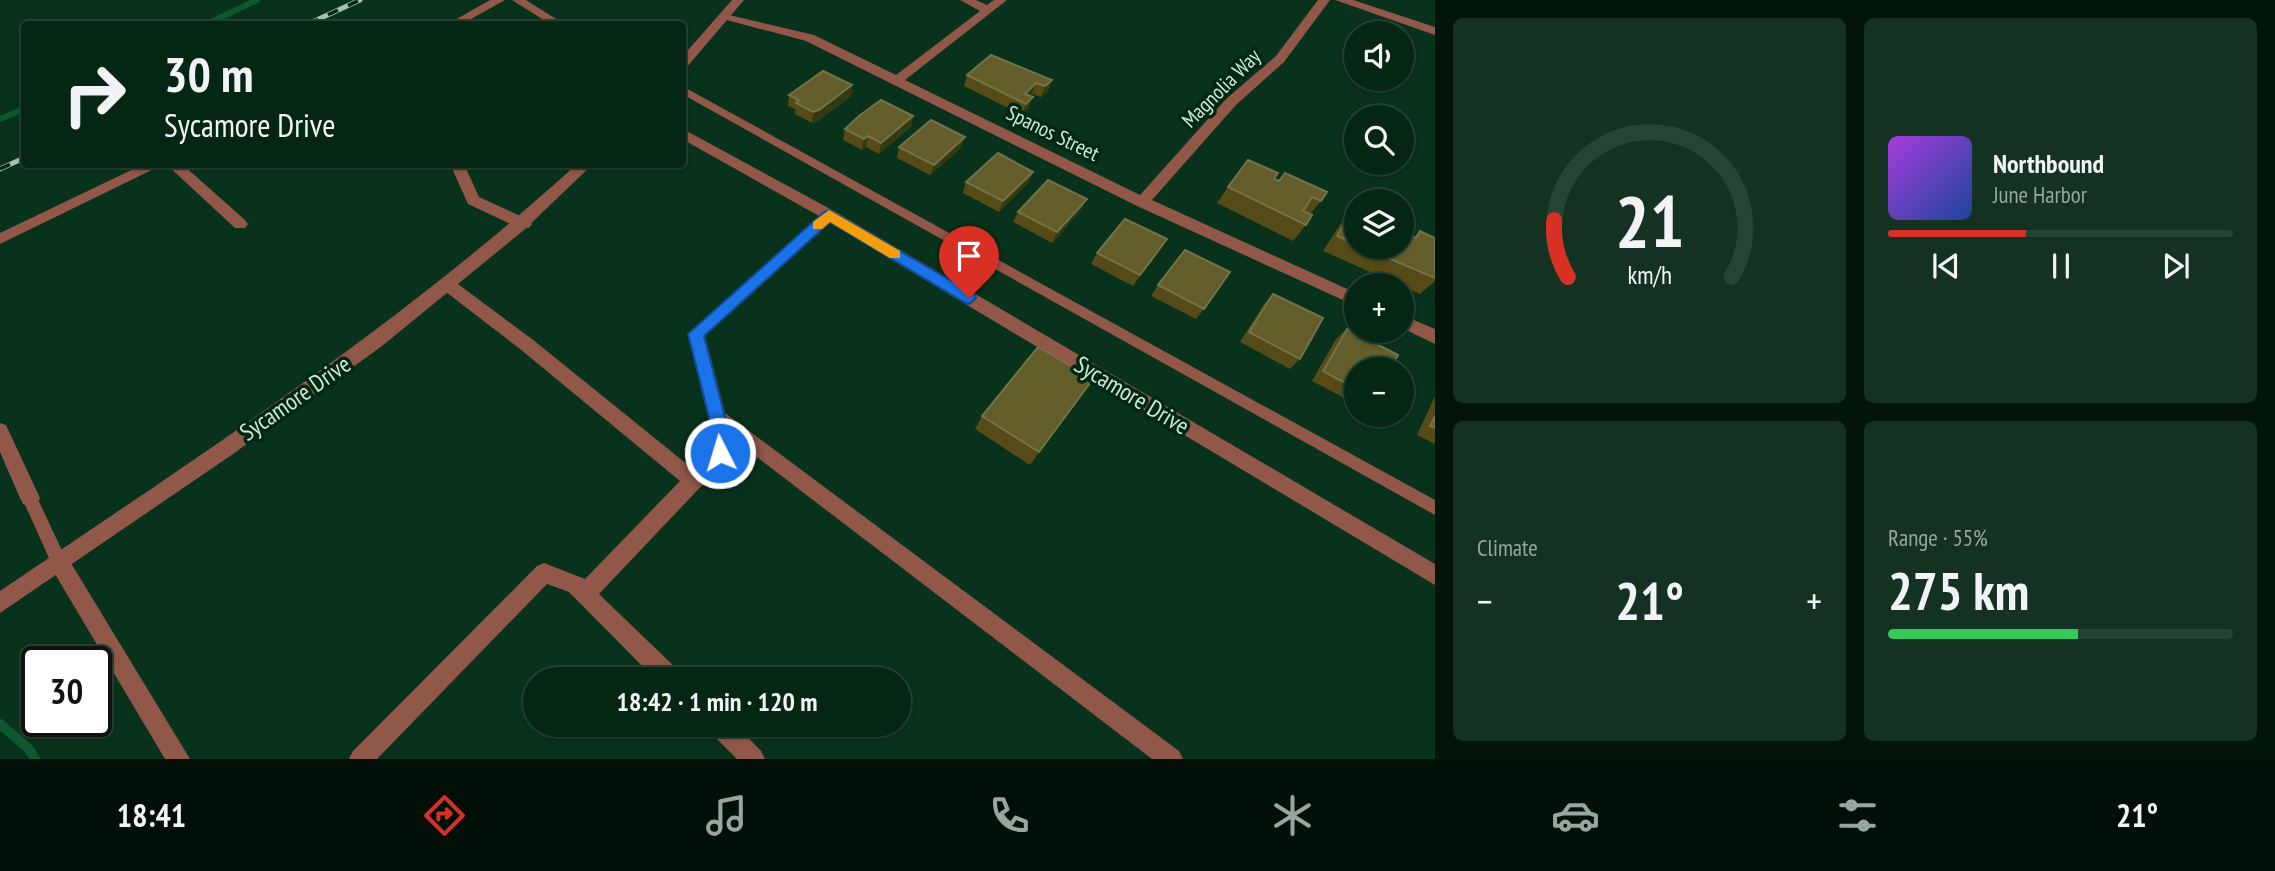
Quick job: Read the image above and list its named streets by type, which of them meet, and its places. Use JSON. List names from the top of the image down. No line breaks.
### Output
{"streets":{"street":["Magnolia Way","Spanos Street","Sycamore Drive"]},"crossings":[["Magnolia Way","Spanos Street"]],"page":{"map_buttons":["+","−"],"turn":["30 m","Sycamore Drive"],"song":["Northbound","June Harbor"],"tile":["Climate",["Range · 55%","275 km"]],"heat":["−","21°","+"],"limit":"30","trip":"18:42 · 1 min · 120 m","tabs":["18:41","21°"],"gauge":["21","km/h"]}}
